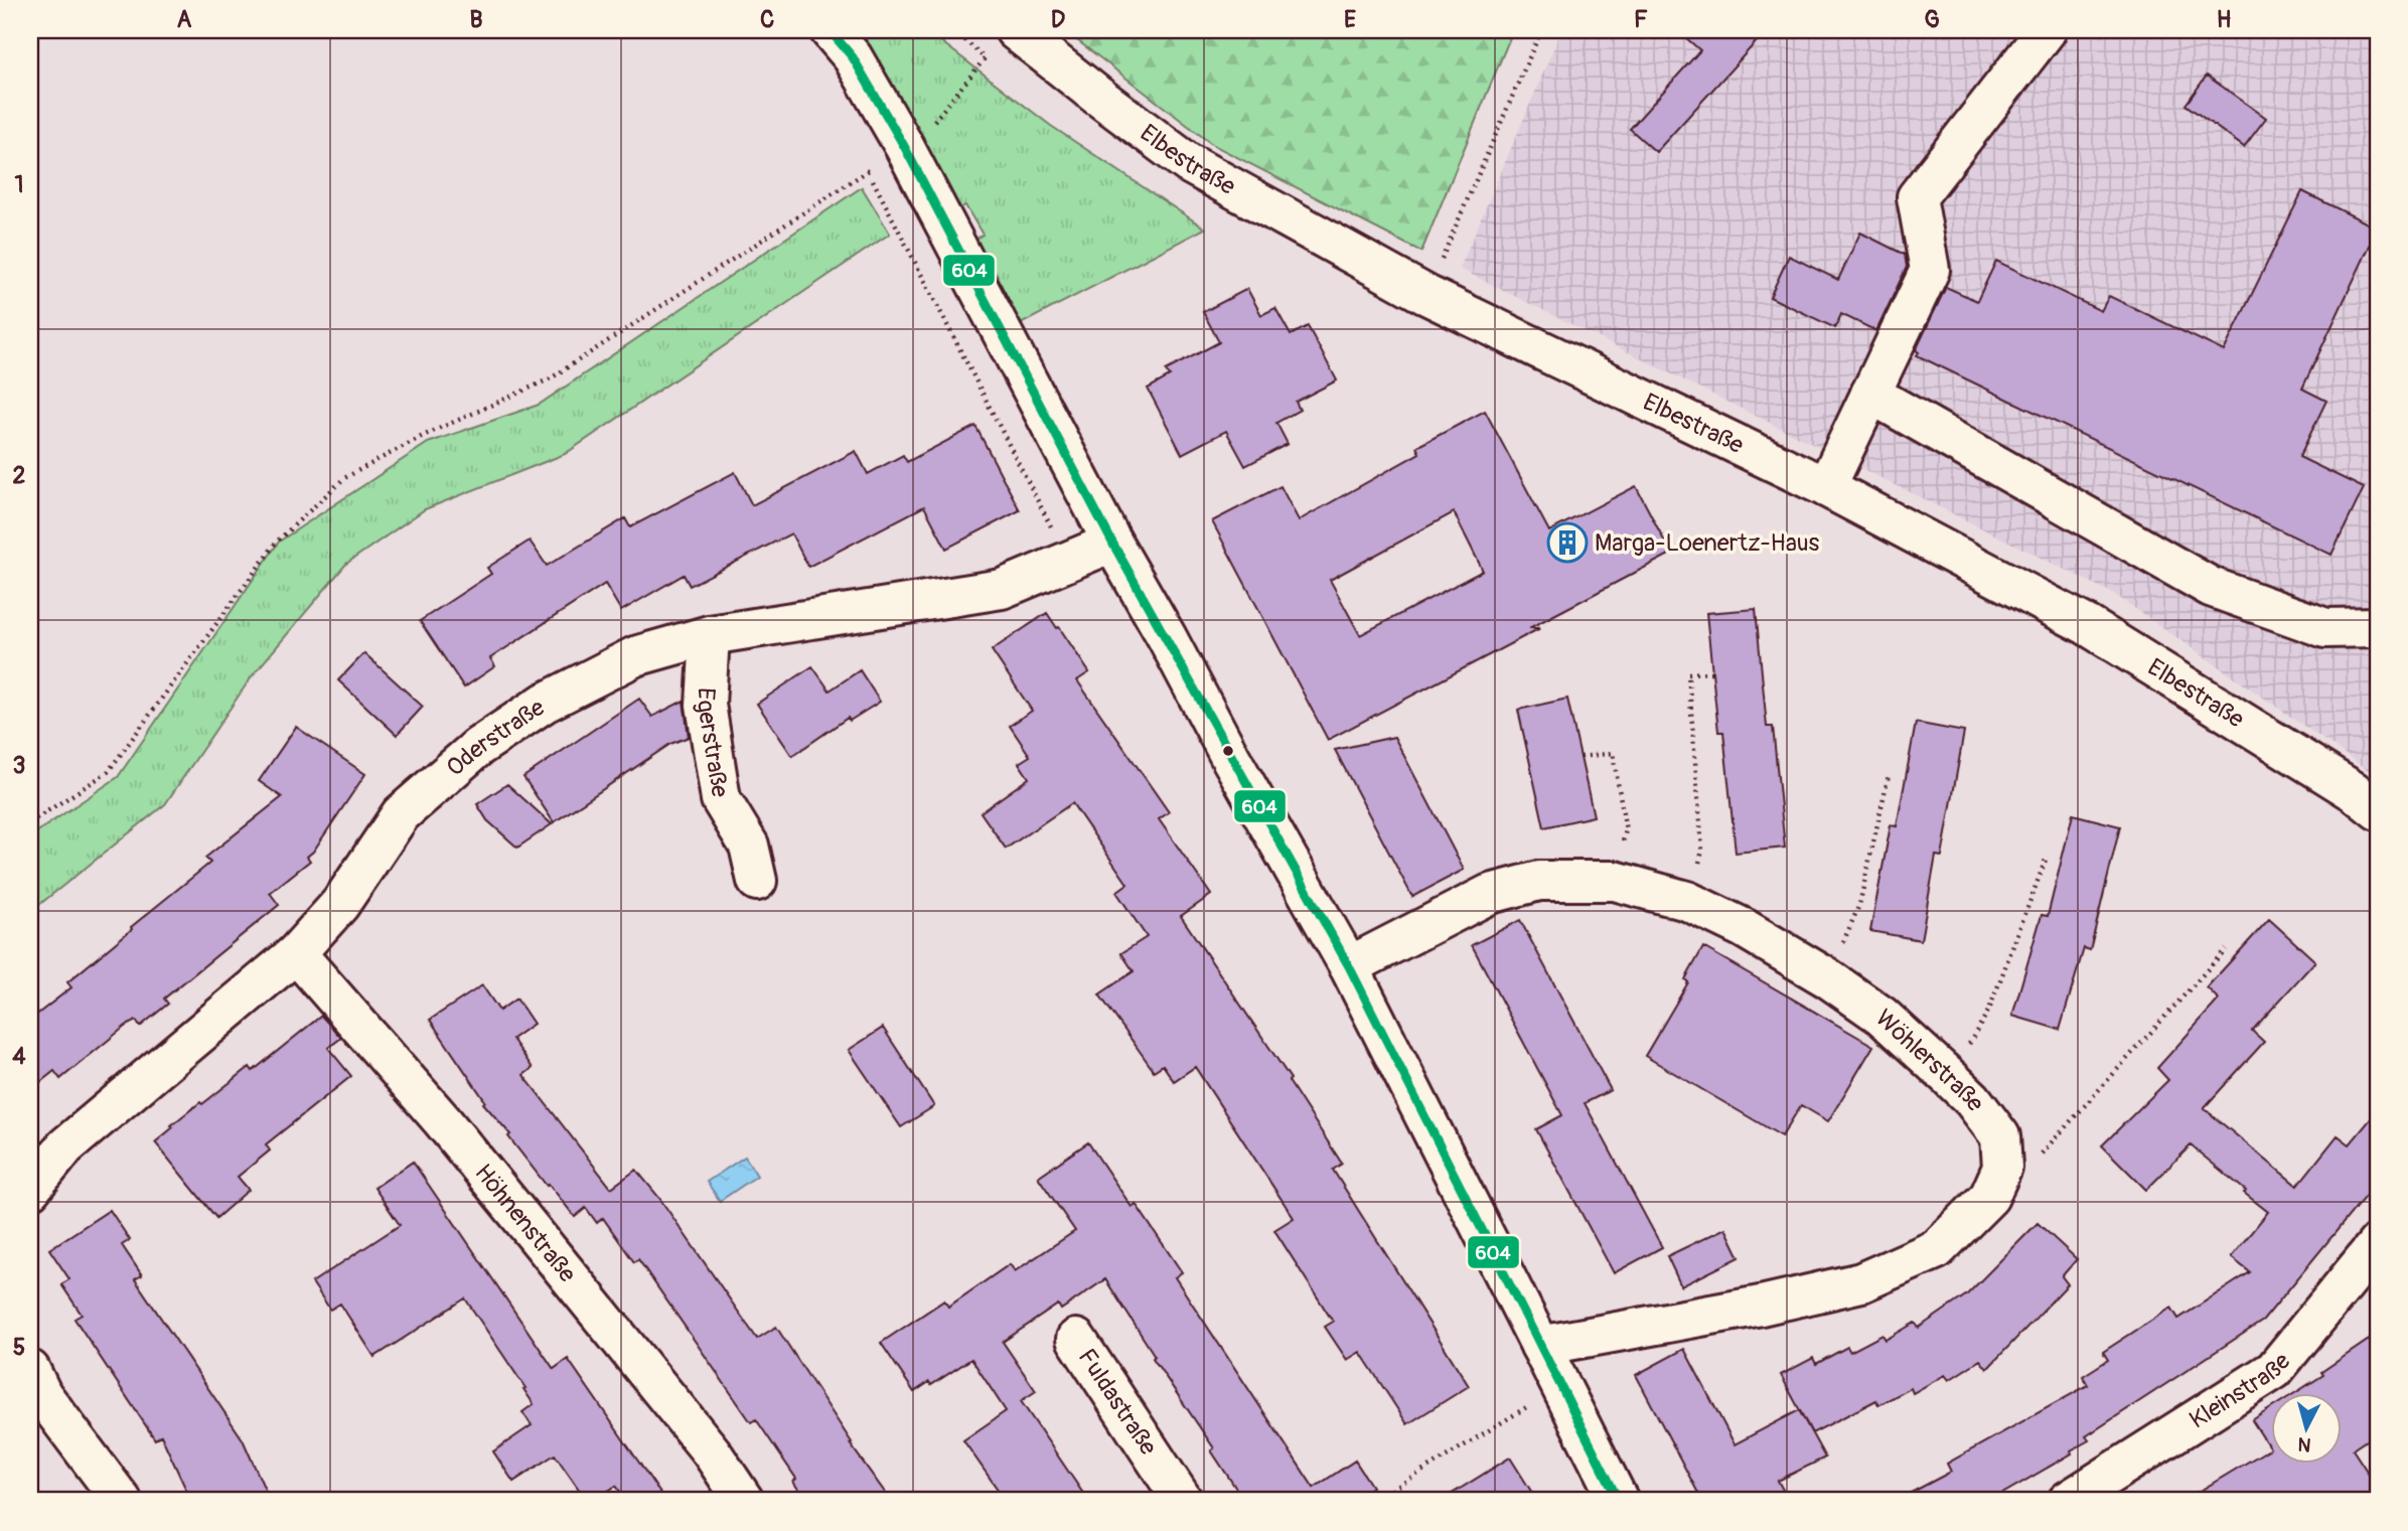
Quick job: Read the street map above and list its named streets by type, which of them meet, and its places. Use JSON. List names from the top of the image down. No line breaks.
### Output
{"streets":{"street":["Elbestraße","Oderstraße","Egerstraße","Wöhlerstraße","Höhnenstraße","Kleinstraße","Fuldastraße"]},"crossings":[["Oderstraße","Egerstraße"],["Oderstraße","Höhnenstraße"]],"places":{"building":["Marga-Loenertz-Haus"]},"lines":["transit line 604"],"north":"bottom","grid":{"columns":["A","B","C","D","E","F","G","H"],"rows":["1","2","3","4","5"]}}
